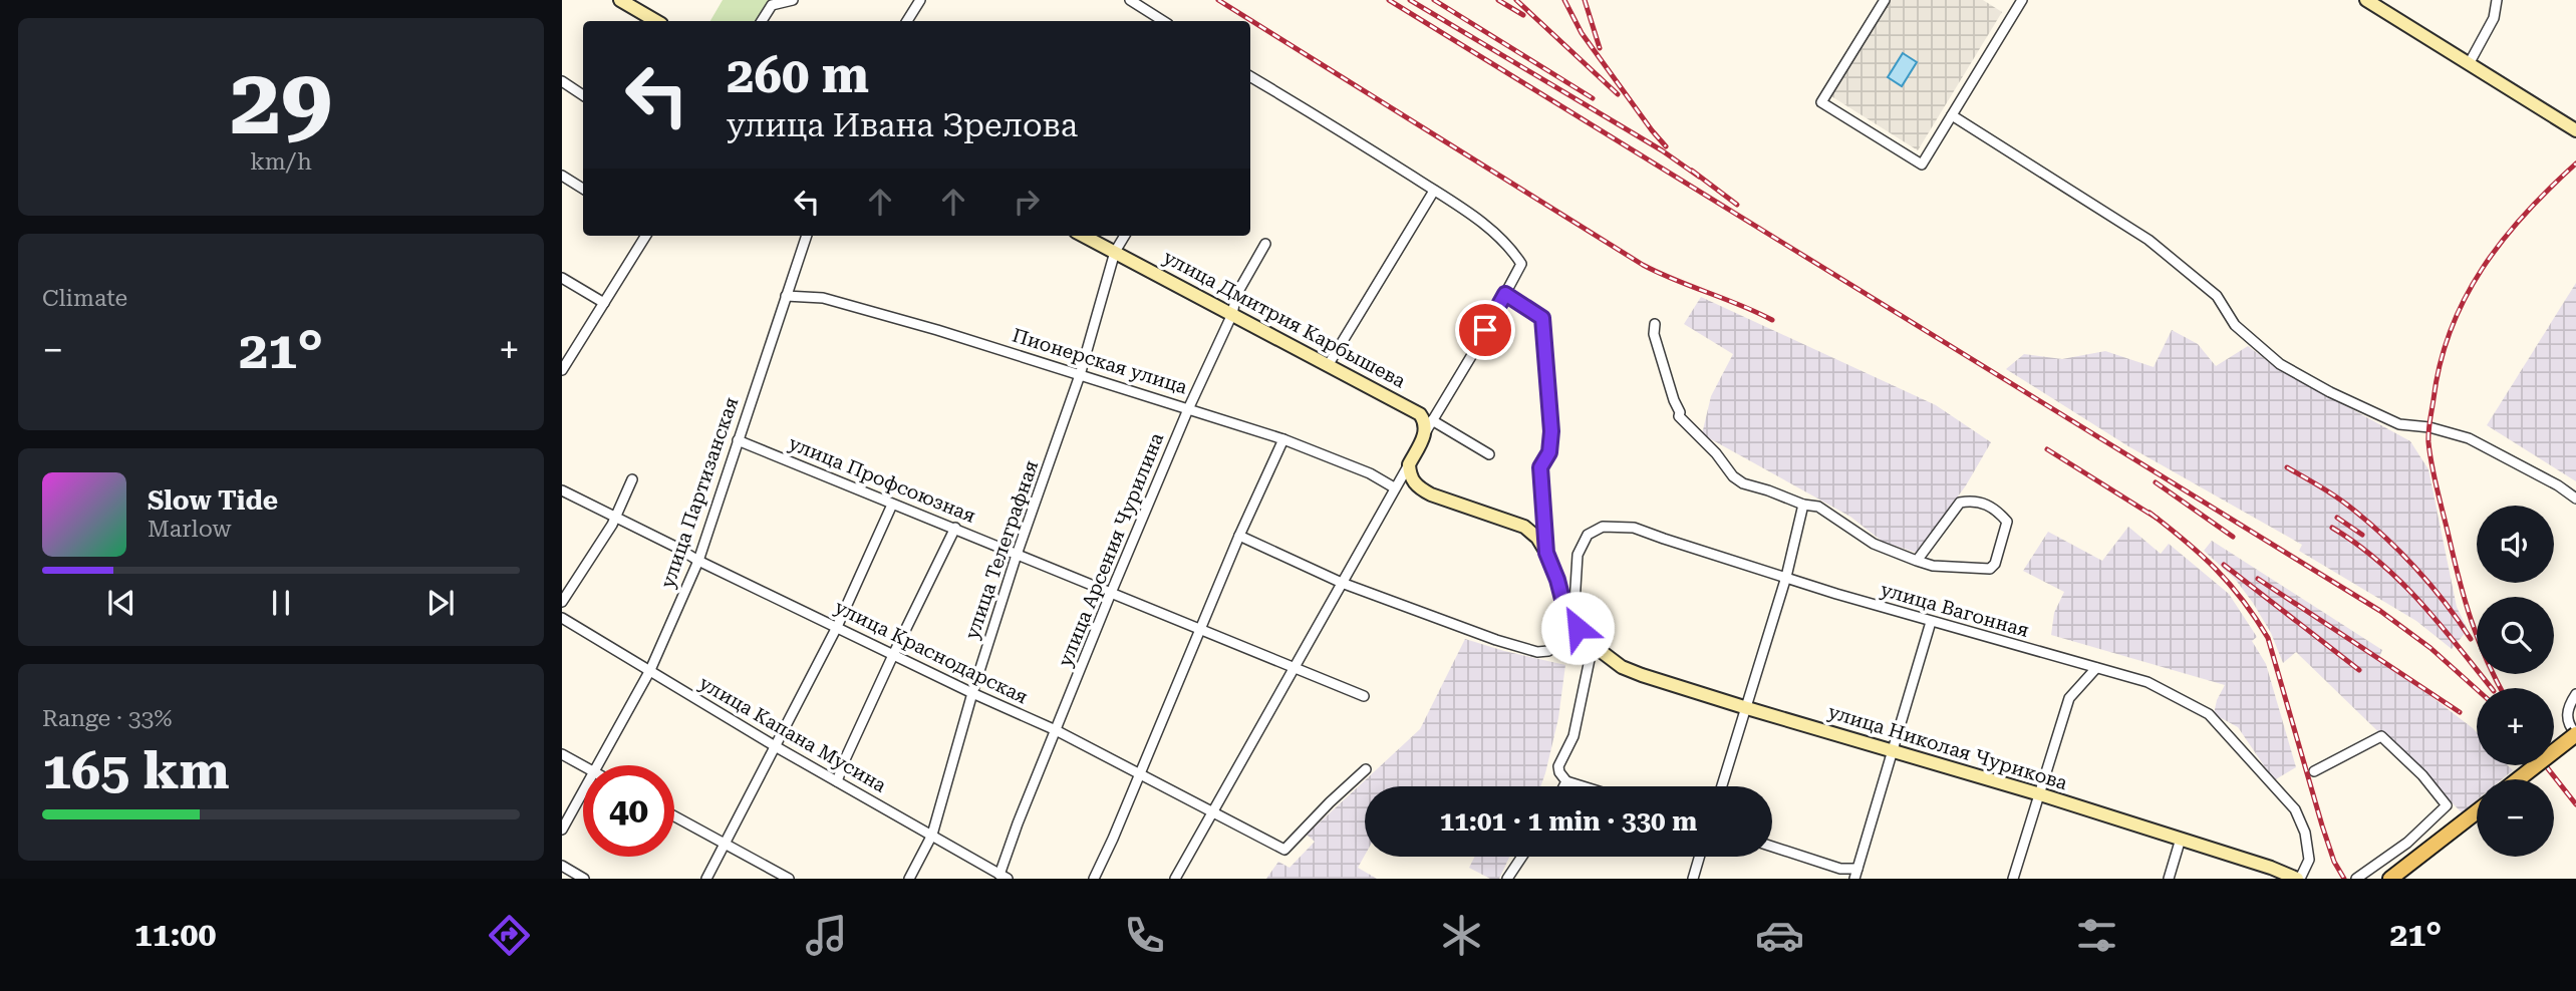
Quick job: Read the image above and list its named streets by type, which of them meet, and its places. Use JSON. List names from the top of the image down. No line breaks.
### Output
{"streets":{"street":["улица Дмитрия Карбышева","Пионерская улица","улица Профсоюзная","улица Партизанская","улица Телеграфная","улица Арсения Чурилина","улица Вагонная","улица Краснодарская","улица Капана Мусина","улица Николая Чурикова"]},"crossings":[["улица Дмитрия Карбышева","улица Телеграфная"],["улица Дмитрия Карбышева","улица Арсения Чурилина"],["Пионерская улица","улица Партизанская"],["Пионерская улица","улица Телеграфная"],["Пионерская улица","улица Арсения Чурилина"],["улица Профсоюзная","улица Партизанская"],["улица Профсоюзная","улица Телеграфная"],["улица Профсоюзная","улица Арсения Чурилина"],["улица Партизанская","улица Краснодарская"],["улица Партизанская","улица Капана Мусина"],["улица Телеграфная","улица Краснодарская"],["улица Телеграфная","улица Капана Мусина"],["улица Арсения Чурилина","улица Краснодарская"],["улица Арсения Чурилина","улица Капана Мусина"],["улица Вагонная","улица Николая Чурикова"]],"page":{"tile":[["29","km/h"],"Climate",["Range · 33%","165 km"]],"turn":["260 m","улица Ивана Зрелова"],"heat":["−","21°","+"],"song":["Slow Tide","Marlow"],"map_buttons":["+","−"],"limit":"40","trip":"11:01 · 1 min · 330 m","tabs":["11:00","21°"]}}
